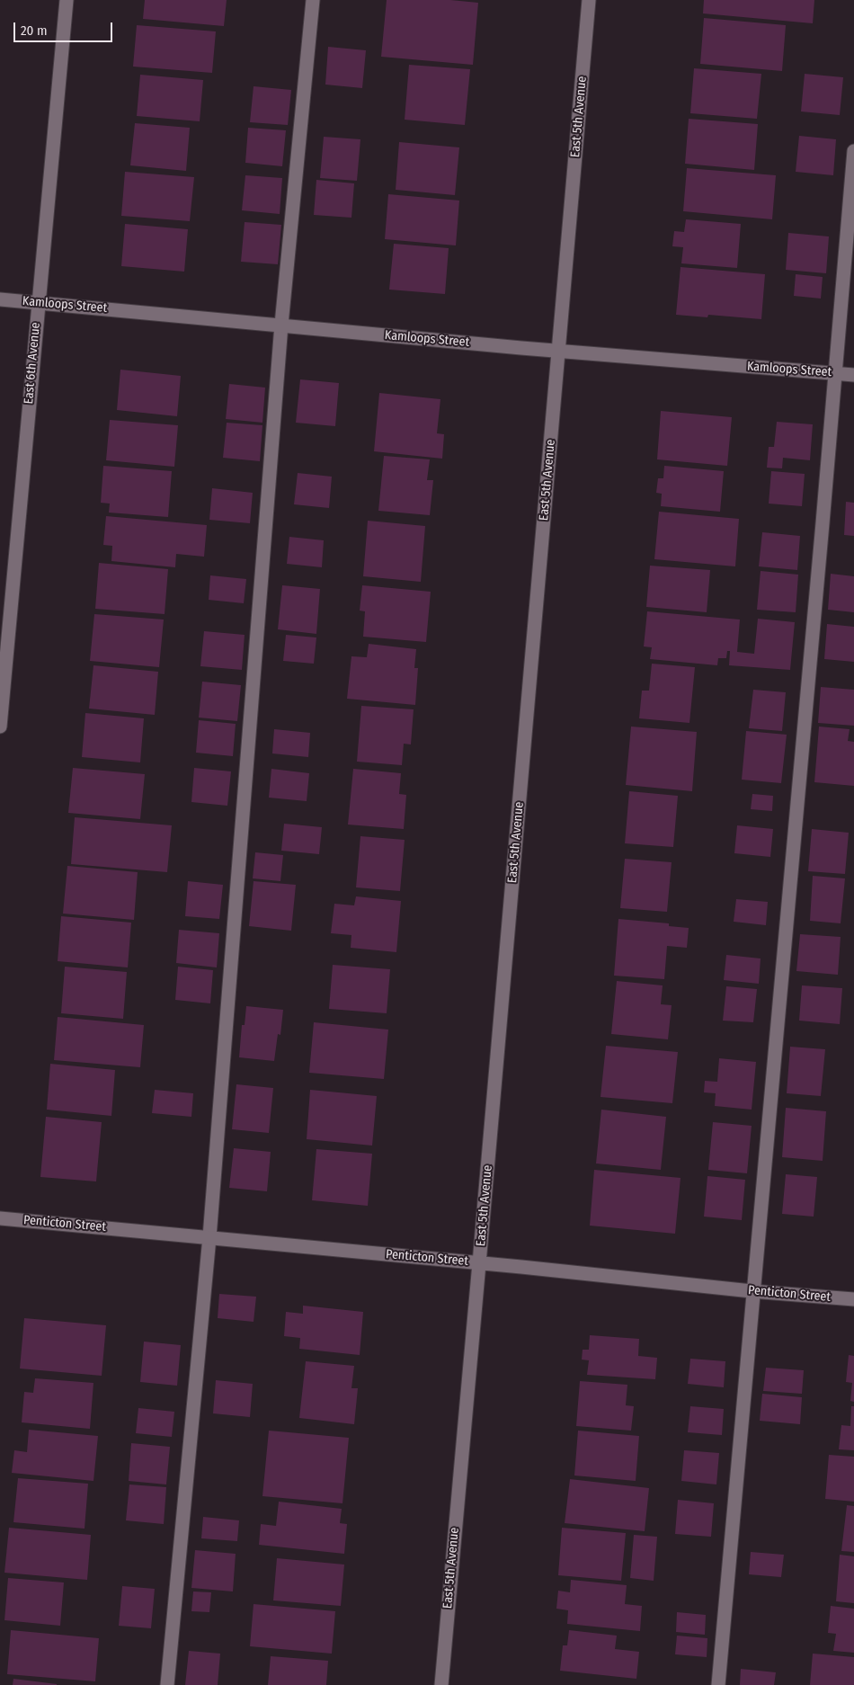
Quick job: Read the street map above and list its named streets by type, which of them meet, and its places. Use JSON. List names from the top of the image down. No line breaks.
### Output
{"streets":{"street":["East 5th Avenue","Kamloops Street","East 6th Avenue","Penticton Street"]},"crossings":[["East 5th Avenue","Kamloops Street"],["East 5th Avenue","Penticton Street"],["Kamloops Street","East 6th Avenue"]],"scale_bar":"20 m"}
